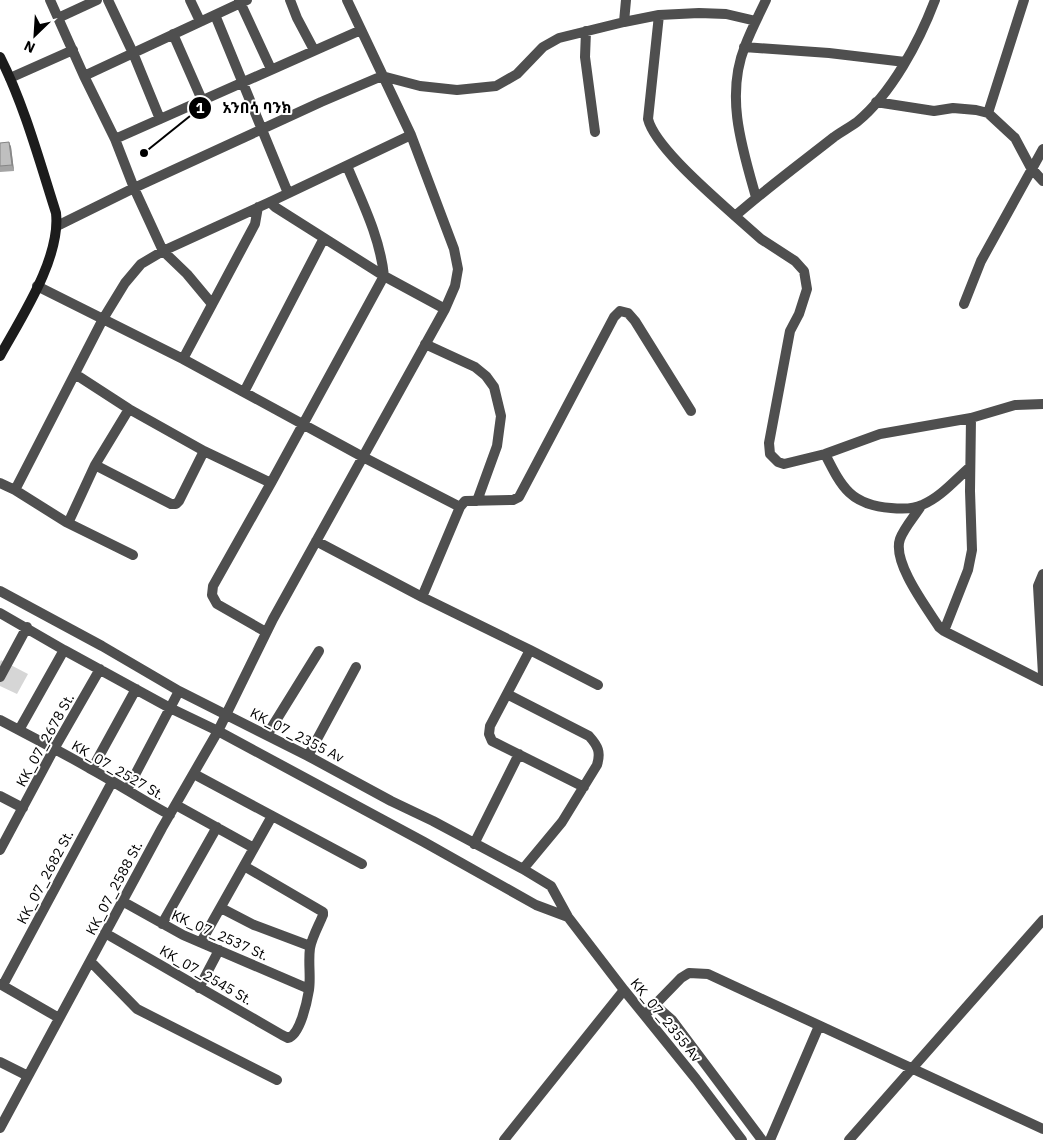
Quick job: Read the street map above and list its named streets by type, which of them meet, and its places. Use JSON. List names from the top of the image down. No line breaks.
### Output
{"streets":{"street":["KK_07_2355 Av","KK_07_2678 St.","KK_07_2527 St.","KK_07_2682 St.","KK_07_2588 St.","KK_07_2537 St.","KK_07_2545 St."]},"crossings":[["KK_07_2355 Av","KK_07_2588 St."],["KK_07_2678 St.","KK_07_2527 St."],["KK_07_2527 St.","KK_07_2682 St."],["KK_07_2527 St.","KK_07_2588 St."],["KK_07_2588 St.","KK_07_2537 St."],["KK_07_2588 St.","KK_07_2545 St."],["KK_07_2537 St.","KK_07_2545 St."]],"places":["አንበሳ ባንክ"],"north":"bottom left"}
